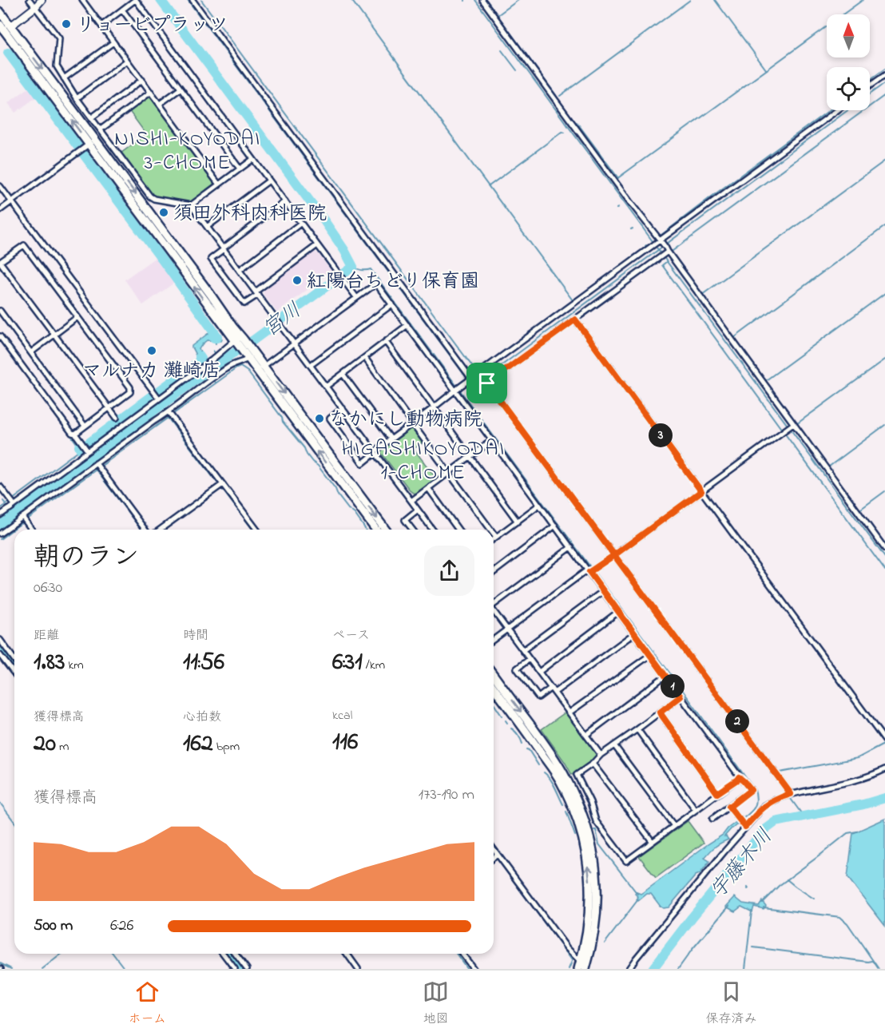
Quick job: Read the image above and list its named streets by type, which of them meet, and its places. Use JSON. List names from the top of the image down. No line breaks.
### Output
{"districts":["NISHI-KOYODAI 3-CHOME","HIGASHIKOYODAI 1-CHOME"],"water":["宮川","宇藤木川"],"places":["リョービプラッツ","須田外科内科医院","紅陽台ちどり保育園","マルナカ 灘崎店","なかにし動物病院"],"north":"top","page":{"pins":["3","1","2"],"heading":["朝のラン","06:30"],"stats":[["距離","1.83 km"],["時間","11:56"],["ペース","6:31 /km"],["獲得標高","20 m"],["心拍数","162 bpm"],["kcal","116"]],"chart":["獲得標高","173–190 m"],"list":[{"name":"500 m","note":"6:26"}],"tabs":["ホーム","地図","保存済み"]}}
